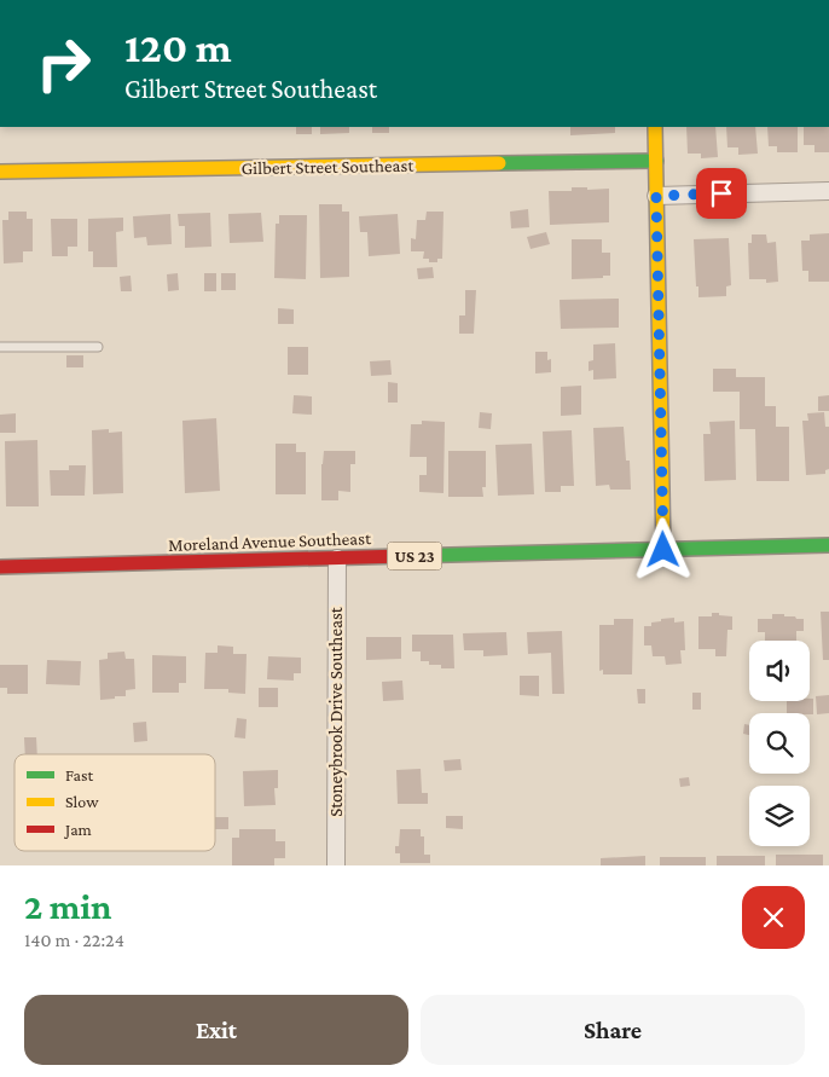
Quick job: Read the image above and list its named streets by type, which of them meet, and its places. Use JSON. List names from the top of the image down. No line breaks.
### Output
{"streets":{"main road":["Gilbert Street Southeast","Moreland Avenue Southeast","US 23"],"street":["Stoneybrook Drive Southeast"]},"crossings":[["Moreland Avenue Southeast","Stoneybrook Drive Southeast"]],"legend":["Fast","Slow","Jam"],"page":{"turn":["120 m","Gilbert Street Southeast"],"heading":["2 min","140 m · 22:24"],"buttons":["Exit","Share"]}}
